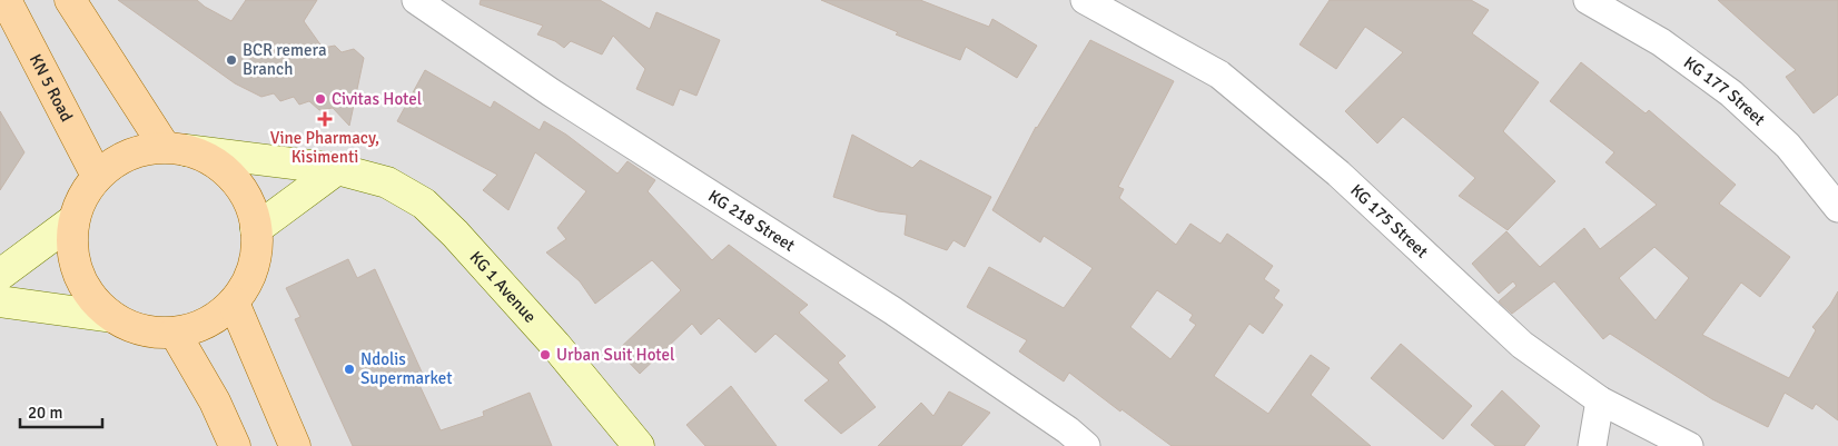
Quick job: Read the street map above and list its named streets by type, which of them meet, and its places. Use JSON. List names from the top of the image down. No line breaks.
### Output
{"streets":{"main road":["KN 5 Road"],"street":["KG 177 Street","KG 218 Street","KG 175 Street","KG 1 Avenue"]},"crossings":[["KN 5 Road","KG 1 Avenue"]],"places":{"other":["BCR remera Branch","Civitas Hotel","Urban Suit Hotel","Ndolis Supermarket"],"health":["Vine Pharmacy, Kisimenti"]},"scale_bar":"20 m"}
